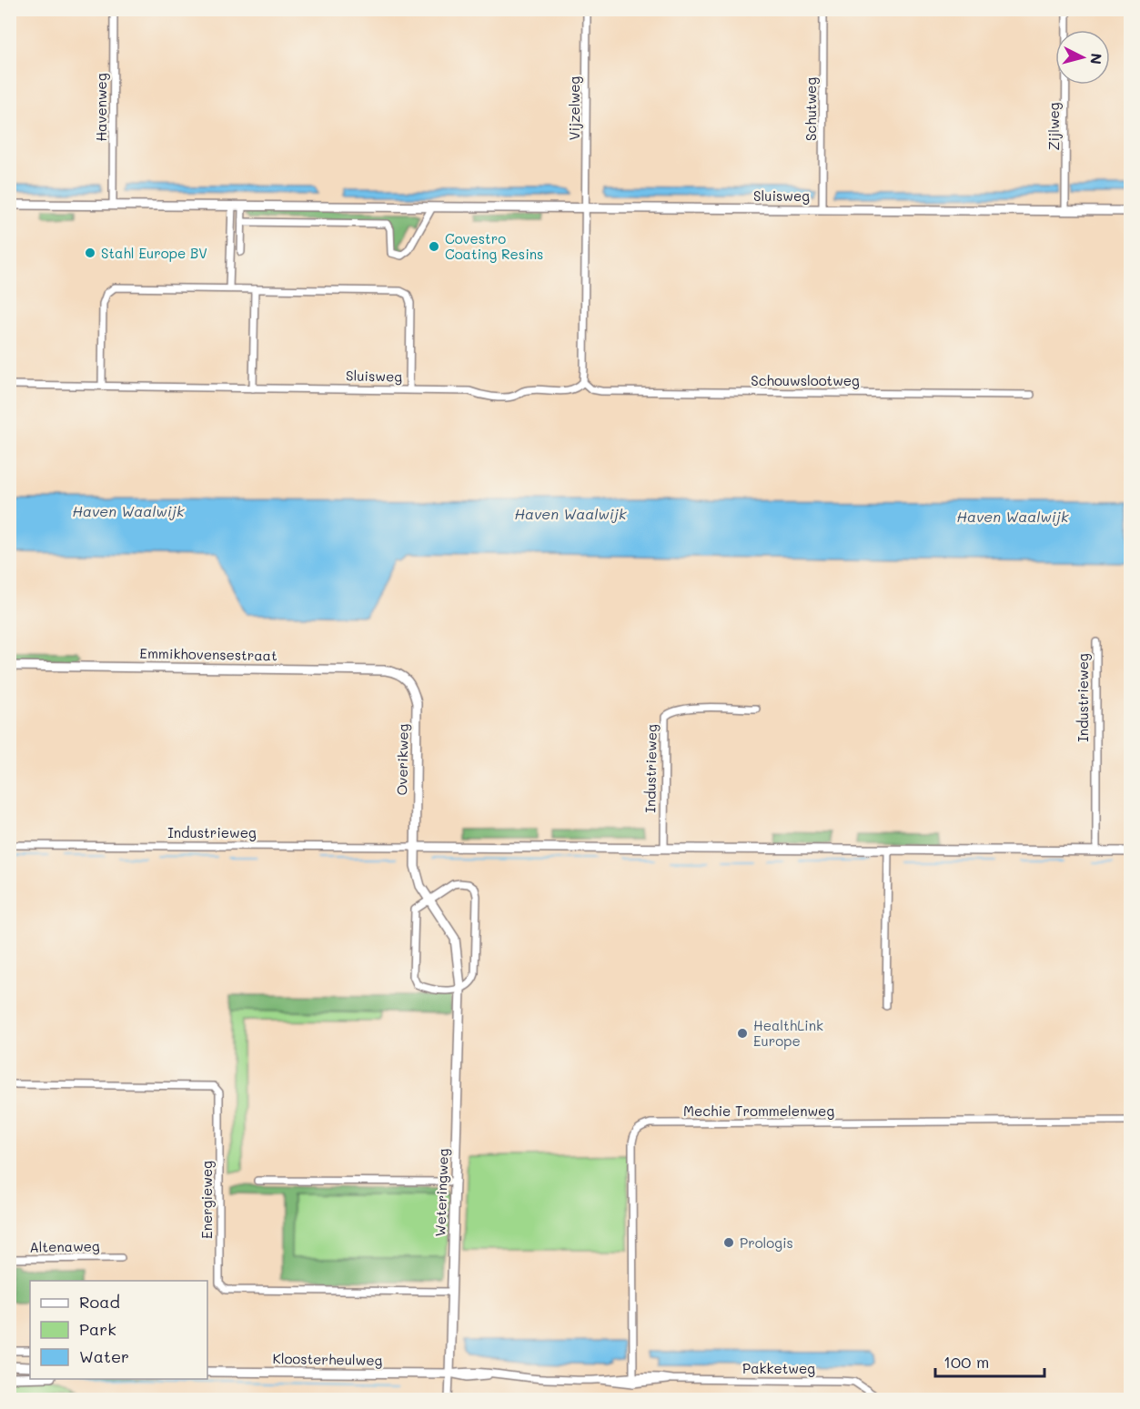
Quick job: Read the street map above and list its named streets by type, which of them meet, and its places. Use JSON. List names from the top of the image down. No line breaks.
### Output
{"streets":{"street":["Havenweg","Vijzelweg","Schutweg","Zijlweg","Sluisweg","Schouwslootweg","Emmikhovensestraat","Industrieweg","Overikweg","Mechie Trommelenweg","Weteringweg","Energieweg","Altenaweg","Kloosterheulweg","Pakketweg"]},"crossings":[["Havenweg","Sluisweg"],["Vijzelweg","Sluisweg"],["Schutweg","Sluisweg"],["Zijlweg","Sluisweg"],["Emmikhovensestraat","Overikweg"],["Industrieweg","Overikweg"],["Mechie Trommelenweg","Pakketweg"],["Weteringweg","Energieweg"],["Weteringweg","Kloosterheulweg"]],"water":["Haven Waalwijk"],"places":["Covestro Coating Resins","Stahl Europe BV","HealthLink Europe","Prologis"],"legend":["Road","Park","Water"],"scale_bar":"100 m","north":"right"}
